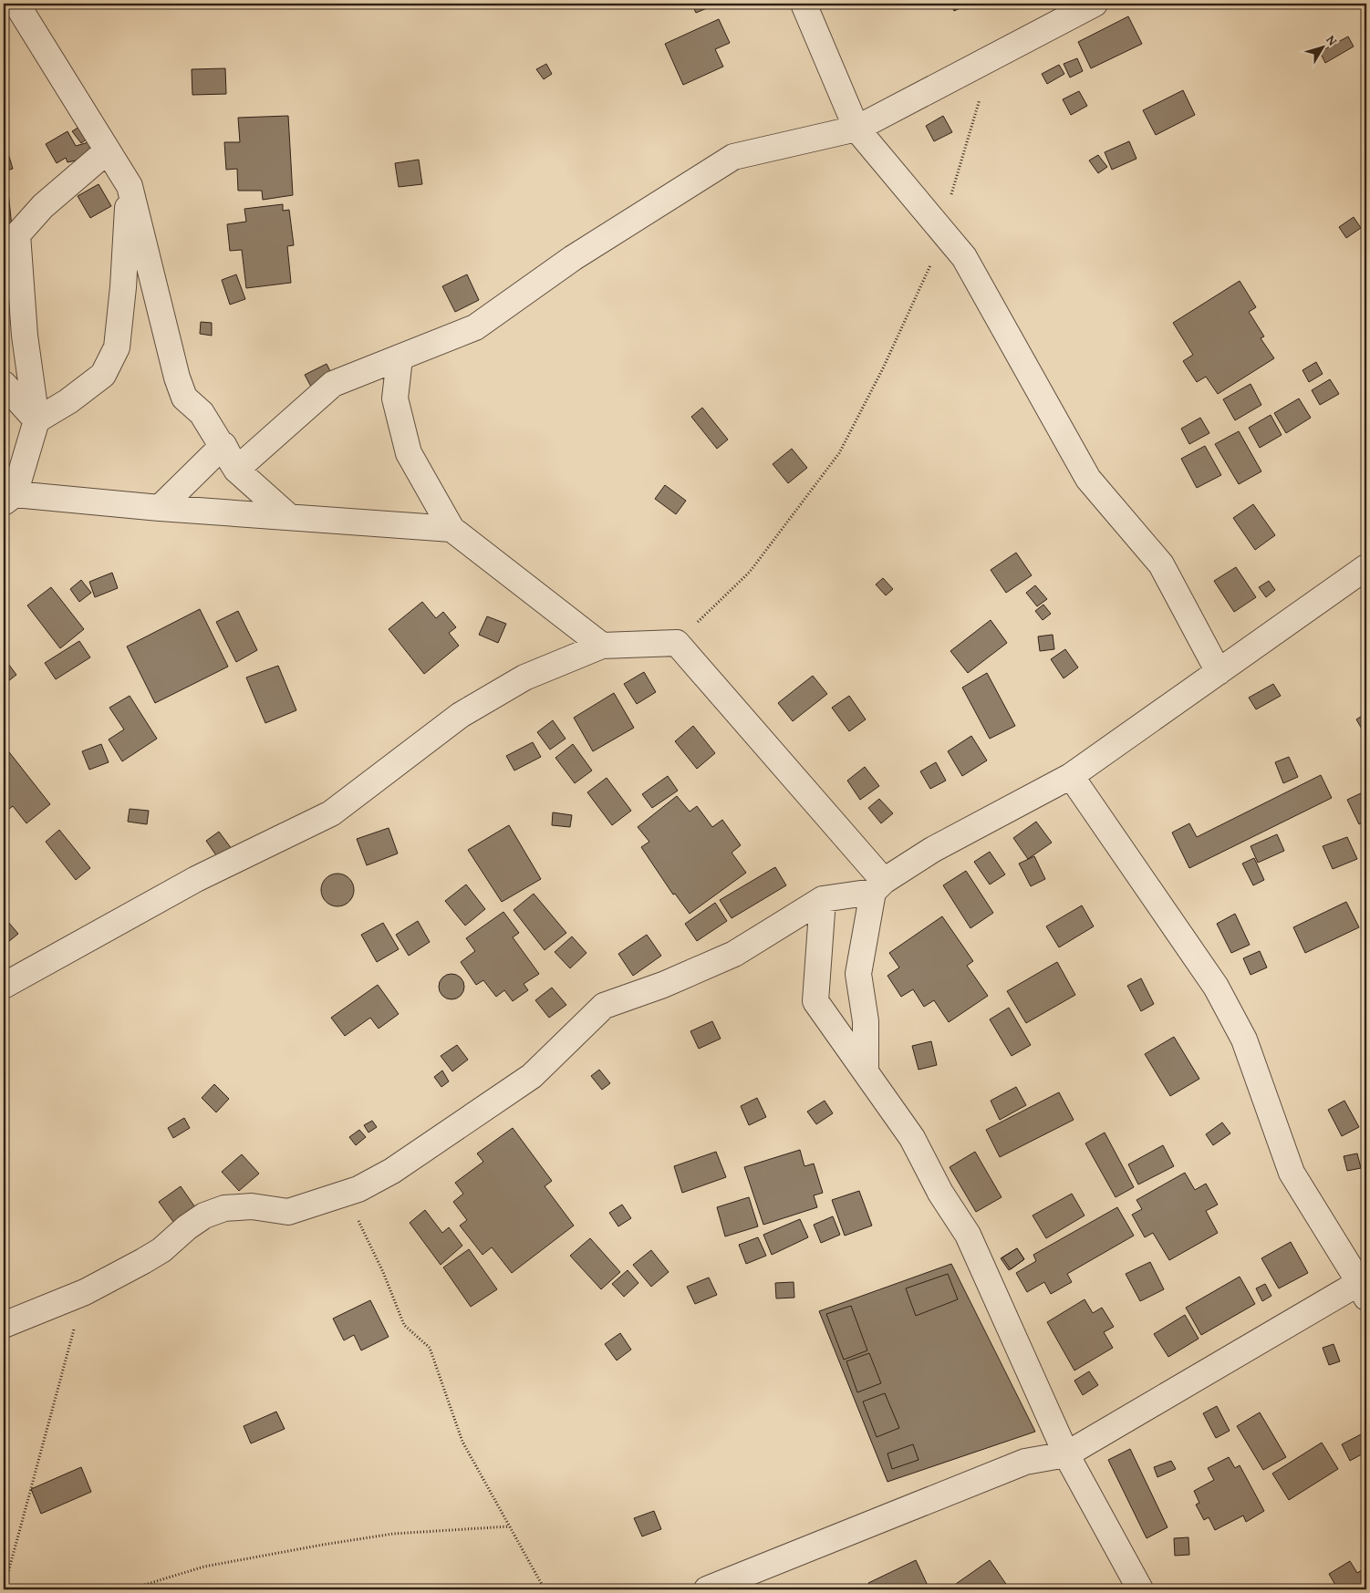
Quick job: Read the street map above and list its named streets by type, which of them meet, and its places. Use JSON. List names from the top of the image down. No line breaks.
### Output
{"north":"top right"}
